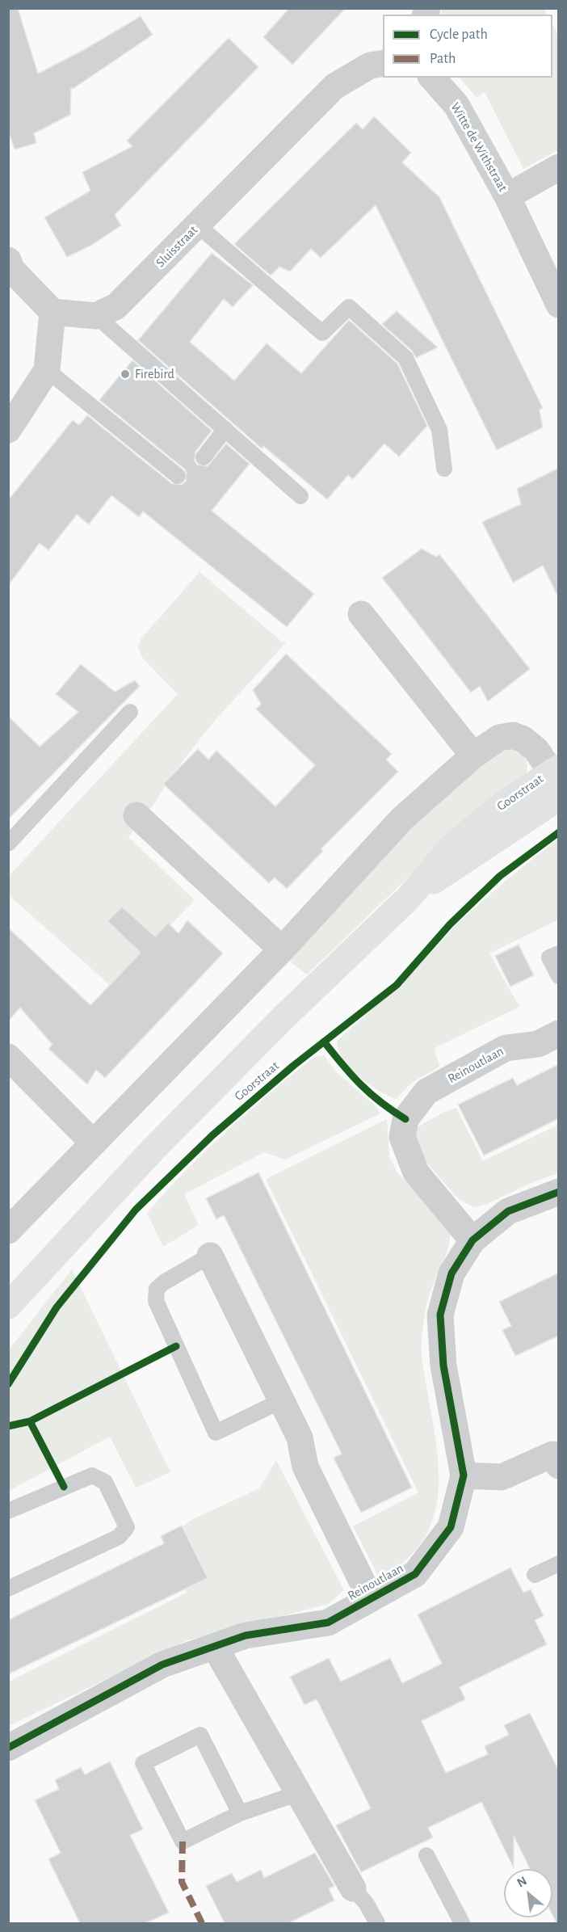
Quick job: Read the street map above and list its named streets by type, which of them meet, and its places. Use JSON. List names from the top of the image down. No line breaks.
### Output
{"streets":{"street":["Witte de Withstraat","Sluisstraat","Goorstraat","Reinoutlaan"]},"places":["Firebird"],"legend":["Cycle path","Path"],"north":"top left"}
